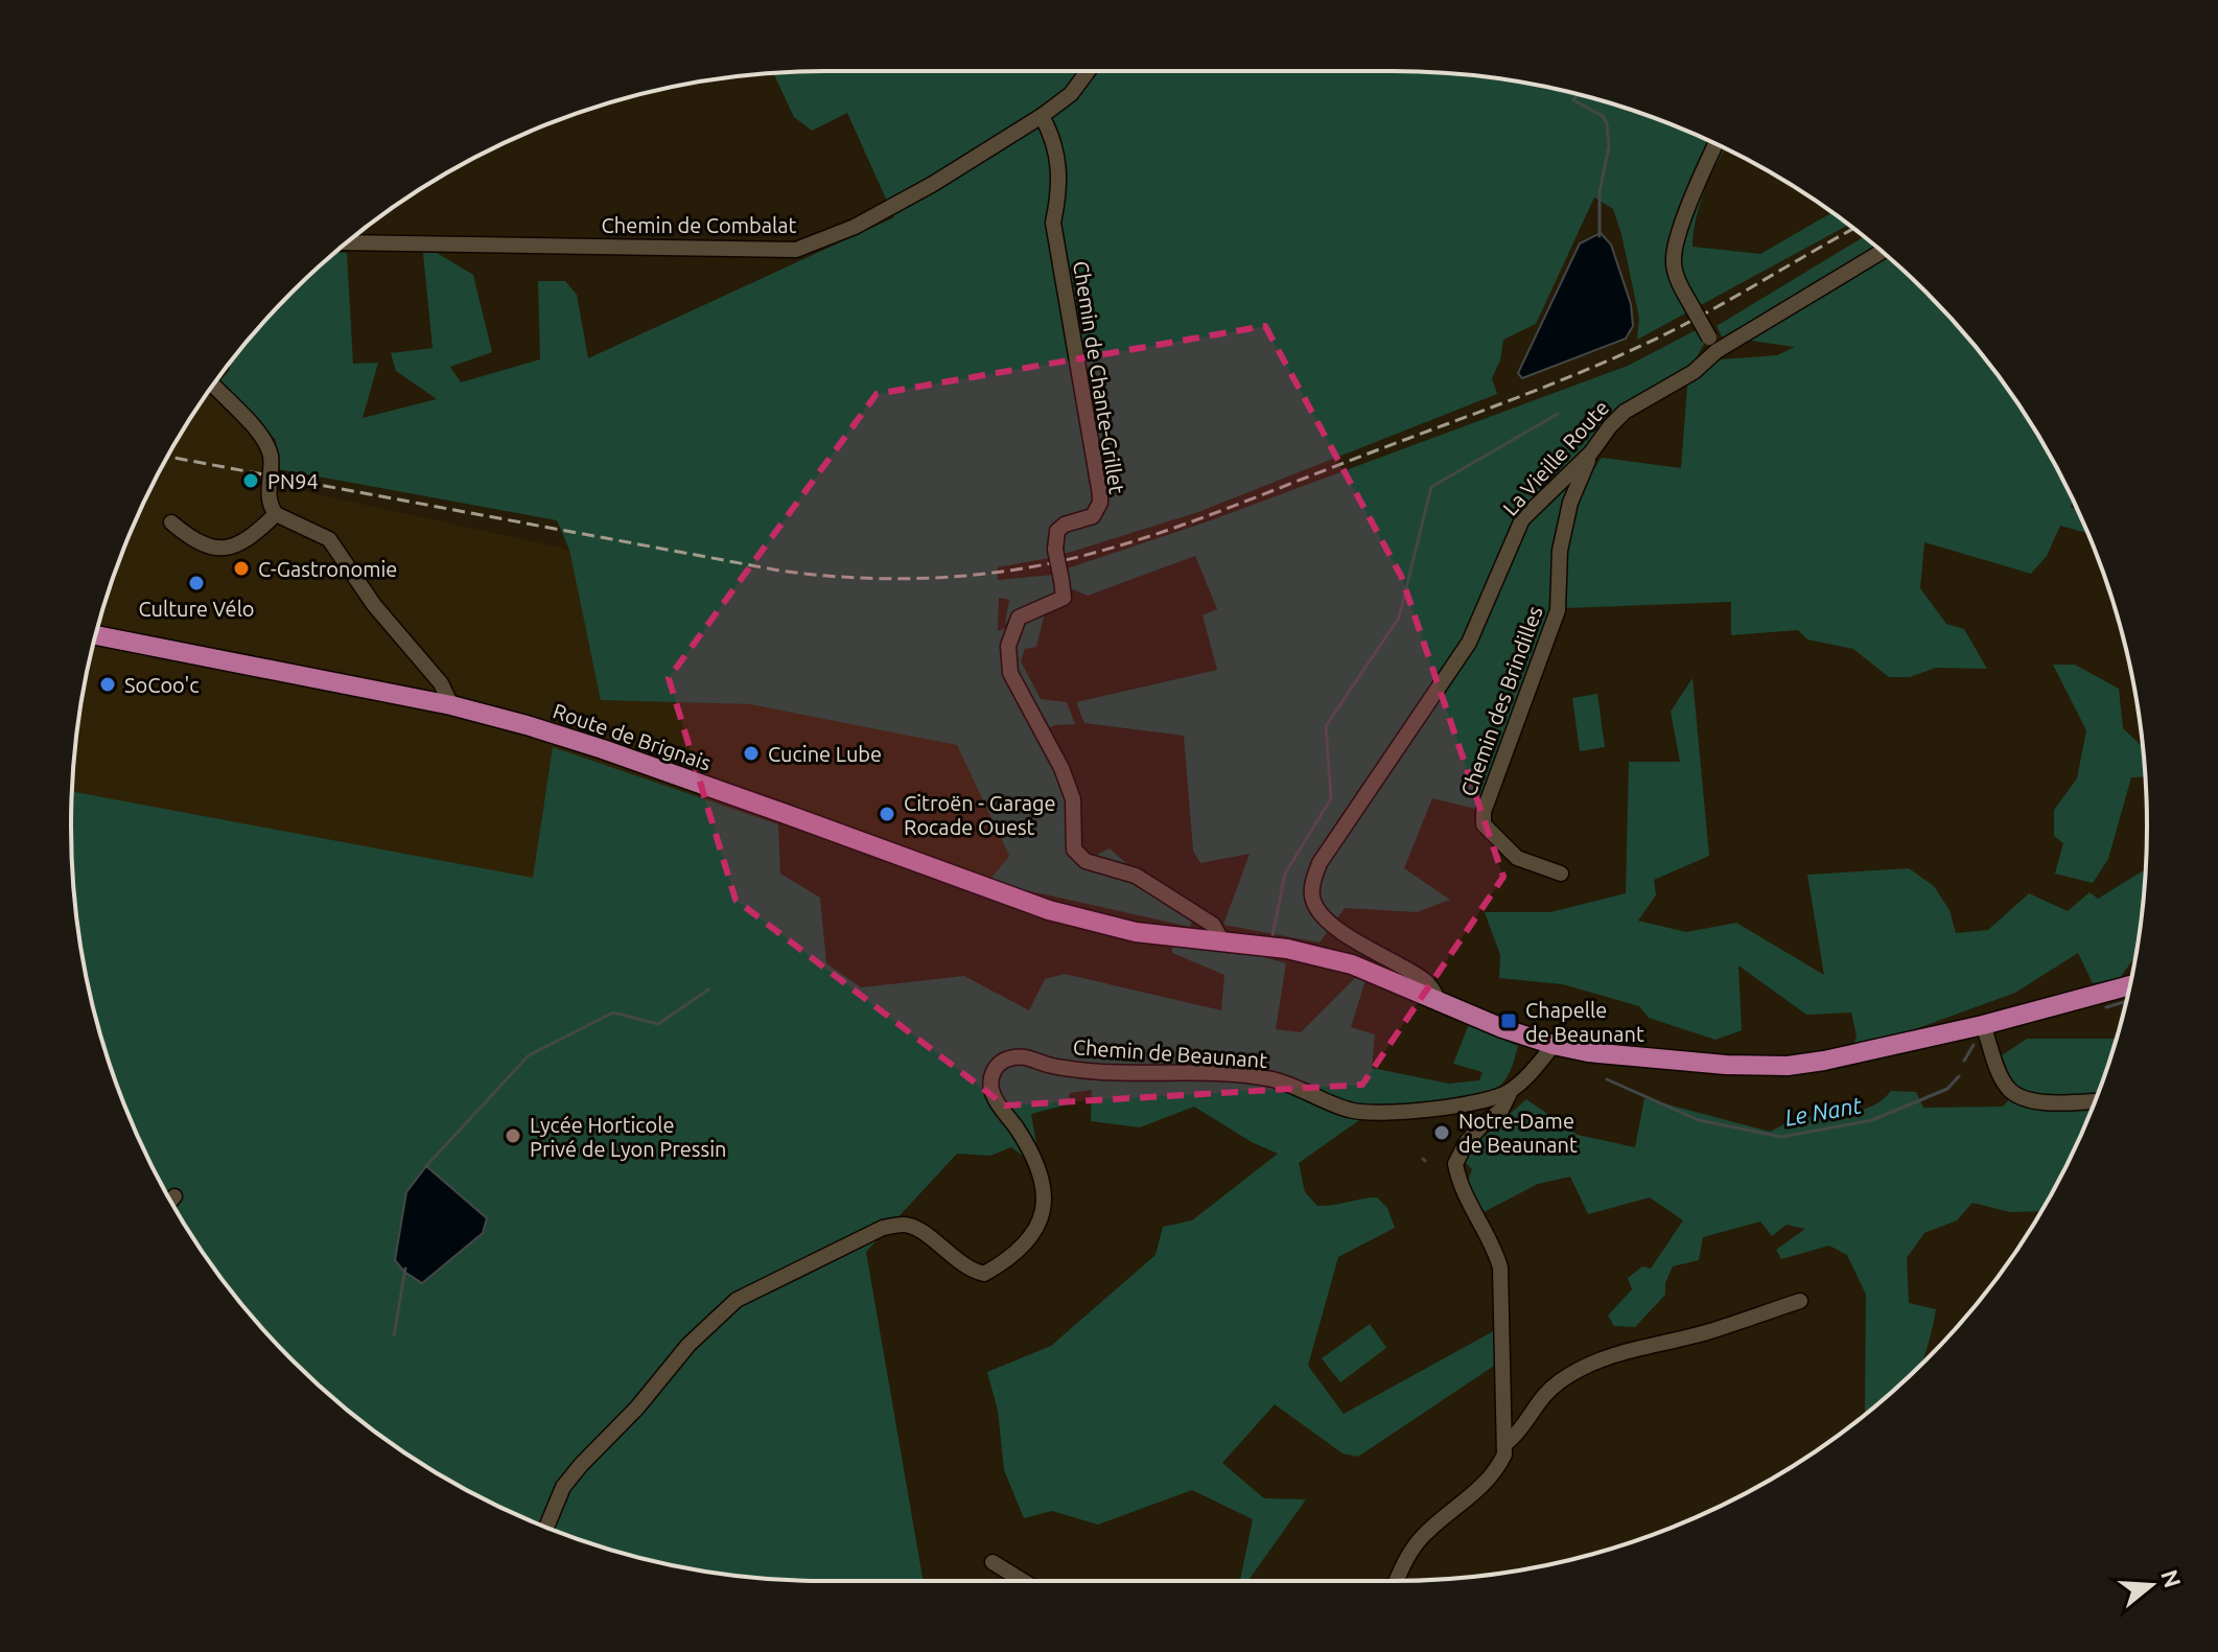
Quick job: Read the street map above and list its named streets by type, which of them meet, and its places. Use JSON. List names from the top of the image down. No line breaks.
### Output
{"streets":{"main road":["Route de Brignais"],"street":["Chemin de Combalat","Chemin de Chante-Grillet","La Vieille Route","Chemin des Brindilles","Chemin de Beaunant"]},"crossings":[["Chemin de Combalat","Chemin de Chante-Grillet"],["Chemin de Chante-Grillet","Route de Brignais"],["La Vieille Route","Chemin des Brindilles"],["La Vieille Route","Route de Brignais"],["Route de Brignais","Chemin de Beaunant"]],"water":["Le Nant"],"places":{"other":["PN94","C-Gastronomie","Culture Vélo","SoCoo'c","Cucine Lube","Citroën - Garage Rocade Ouest","Notre-Dame de Beaunant","Lycée Horticole Privé de Lyon Pressin"],"transit":["Chapelle de Beaunant"]},"north":"right"}
